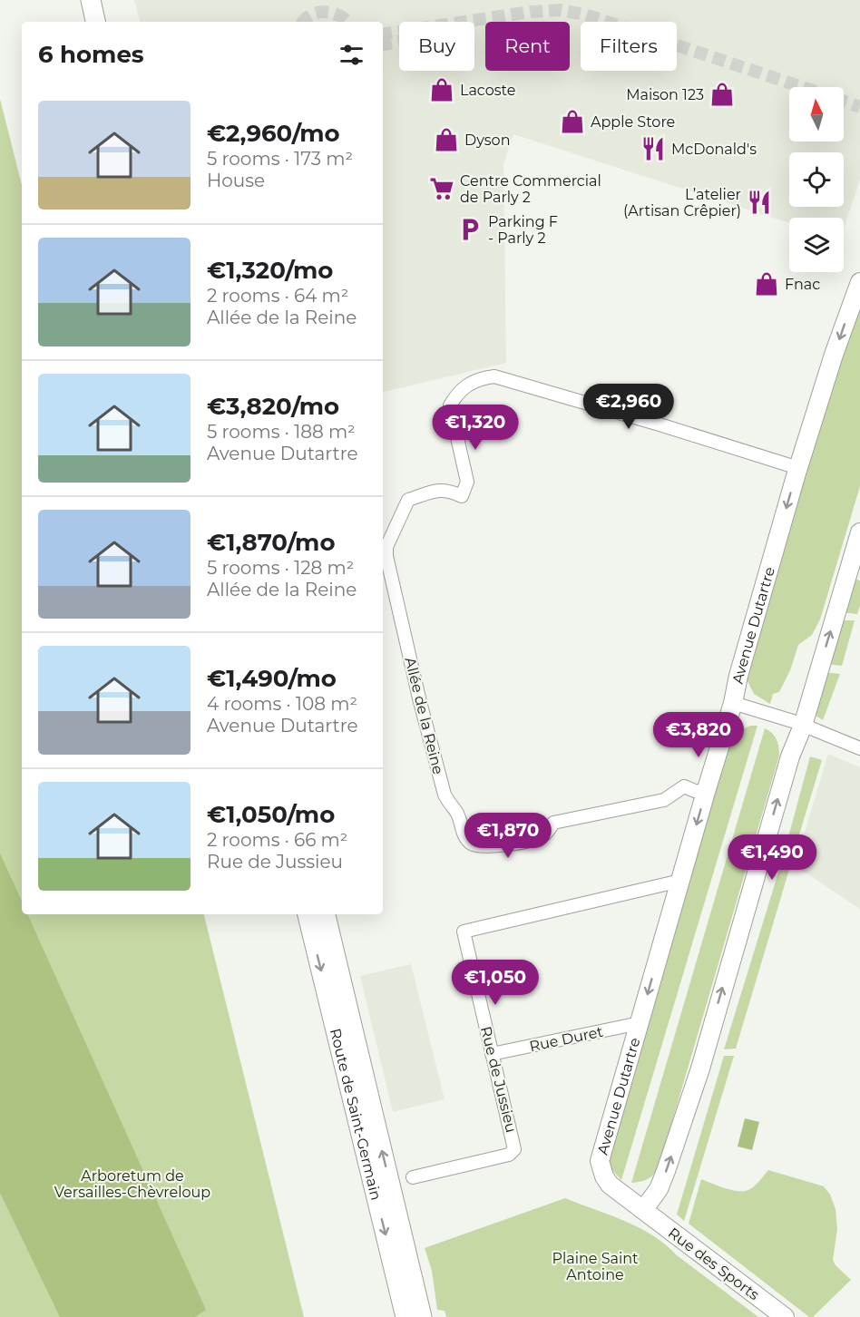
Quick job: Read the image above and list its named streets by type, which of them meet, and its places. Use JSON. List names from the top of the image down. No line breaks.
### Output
{"streets":{"main road":["Avenue Dutartre","Route de Saint-Germain","Rue des Sports"],"street":["Allée de la Reine","Rue Duret","Rue de Jussieu"]},"crossings":[["Avenue Dutartre","Allée de la Reine"],["Avenue Dutartre","Rue Duret"],["Avenue Dutartre","Rue de Jussieu"],["Avenue Dutartre","Rue des Sports"],["Rue Duret","Rue de Jussieu"]],"parks":["Arboretum de Versailles-Chèvreloup","Plaine Saint Antoine"],"places":{"shop":["Lacoste","Maison 123","Apple Store","Dyson","Fnac"],"restaurant":["McDonald's","L’atelier (Artisan Crêpier)"],"supermarket":["Centre Commercial de Parly 2"],"parking":["Parking F - Parly 2"]},"north":"top","page":{"chip":["Buy","Rent","Filters"],"heading":"6 homes","list":[{"name":"€2,960/mo","note":"5 rooms · 173 m² · House"},{"name":"€1,320/mo","note":"2 rooms · 64 m² · Allée de la Reine"},{"name":"€3,820/mo","note":"5 rooms · 188 m² · Avenue Dutartre"},{"name":"€1,870/mo","note":"5 rooms · 128 m² · Allée de la Reine"},{"name":"€1,490/mo","note":"4 rooms · 108 m² · Avenue Dutartre"},{"name":"€1,050/mo","note":"2 rooms · 66 m² · Rue de Jussieu"}],"price":["€2,960","€1,320","€3,820","€1,870","€1,490","€1,050"]}}
